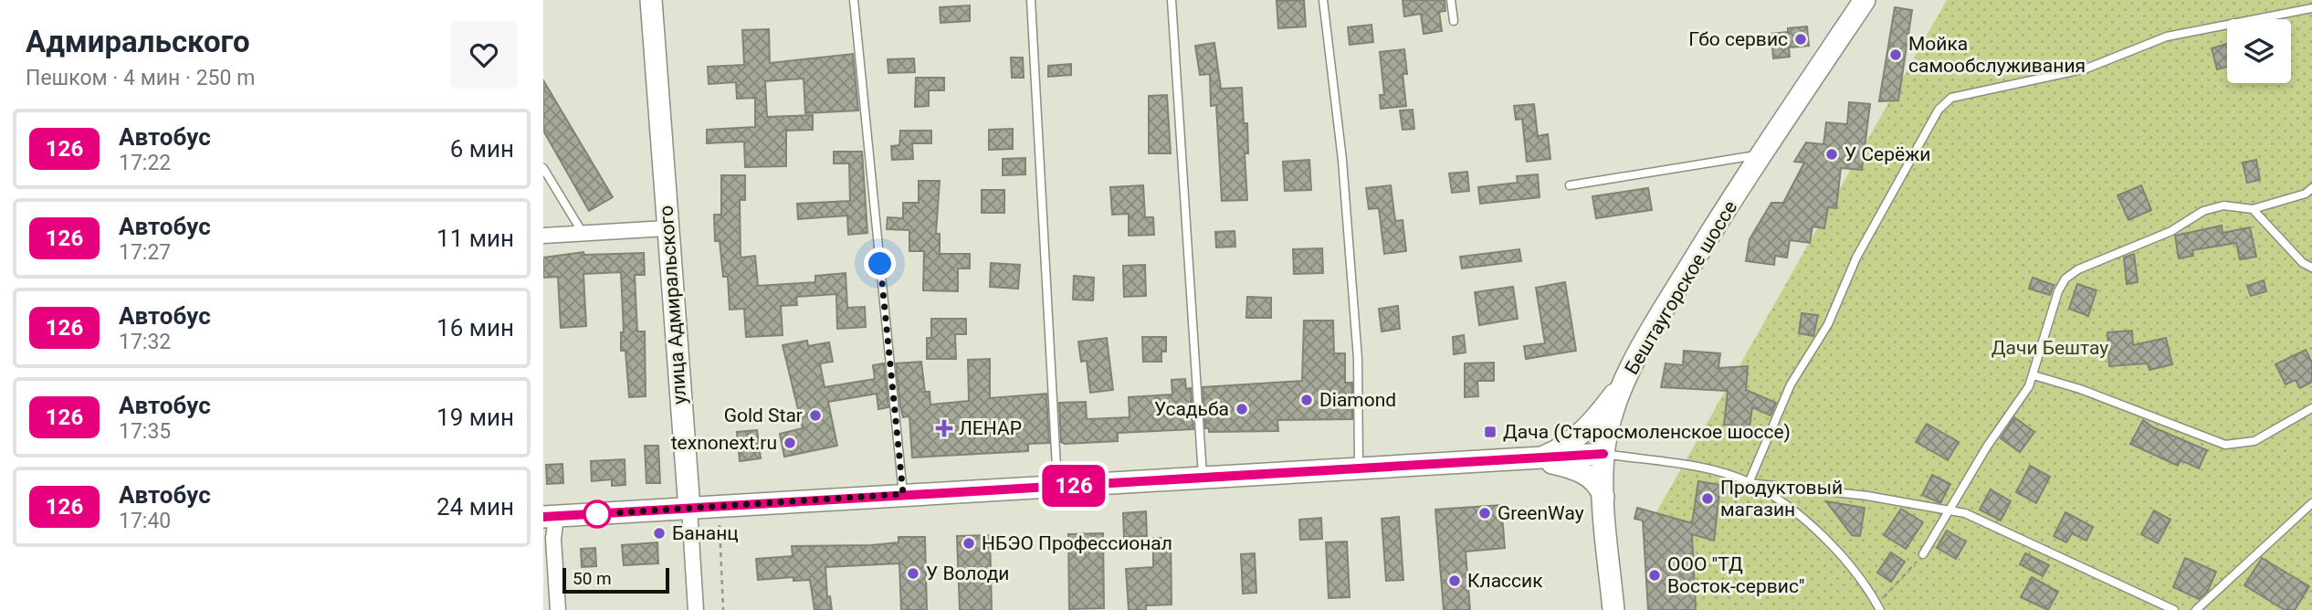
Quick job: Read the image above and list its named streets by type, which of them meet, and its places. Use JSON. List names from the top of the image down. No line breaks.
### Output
{"streets":{"main road":["Бештаугорское шоссе","улица Адмиральского"]},"parks":["Дачи Бештау"],"places":{"other":["Гбо cервис","Мойка самообслуживания","У Серёжи","Diamond","Усадьба","Gold Star","texnonext.ru","Продуктовый магазин","GreenWay","Бананц","НБЭО Профессионал","У Володи","ООО \"ТД Восток-сервис\"","Классик"],"health":["ЛЕНАР"],"transit":["Дача (Старосмоленское шоссе)"]},"lines":["bus line 126"],"scale_bar":"50 m","page":{"heading":["Адмиральского","Пешком · 4 мин · 250 m"],"on_map":"126","list":[{"mark":"126","name":"Автобус","note":"17:22","value":"6 мин"},{"mark":"126","name":"Автобус","note":"17:27","value":"11 мин"},{"mark":"126","name":"Автобус","note":"17:32","value":"16 мин"},{"mark":"126","name":"Автобус","note":"17:35","value":"19 мин"},{"mark":"126","name":"Автобус","note":"17:40","value":"24 мин"}],"scale":"50 m"}}
